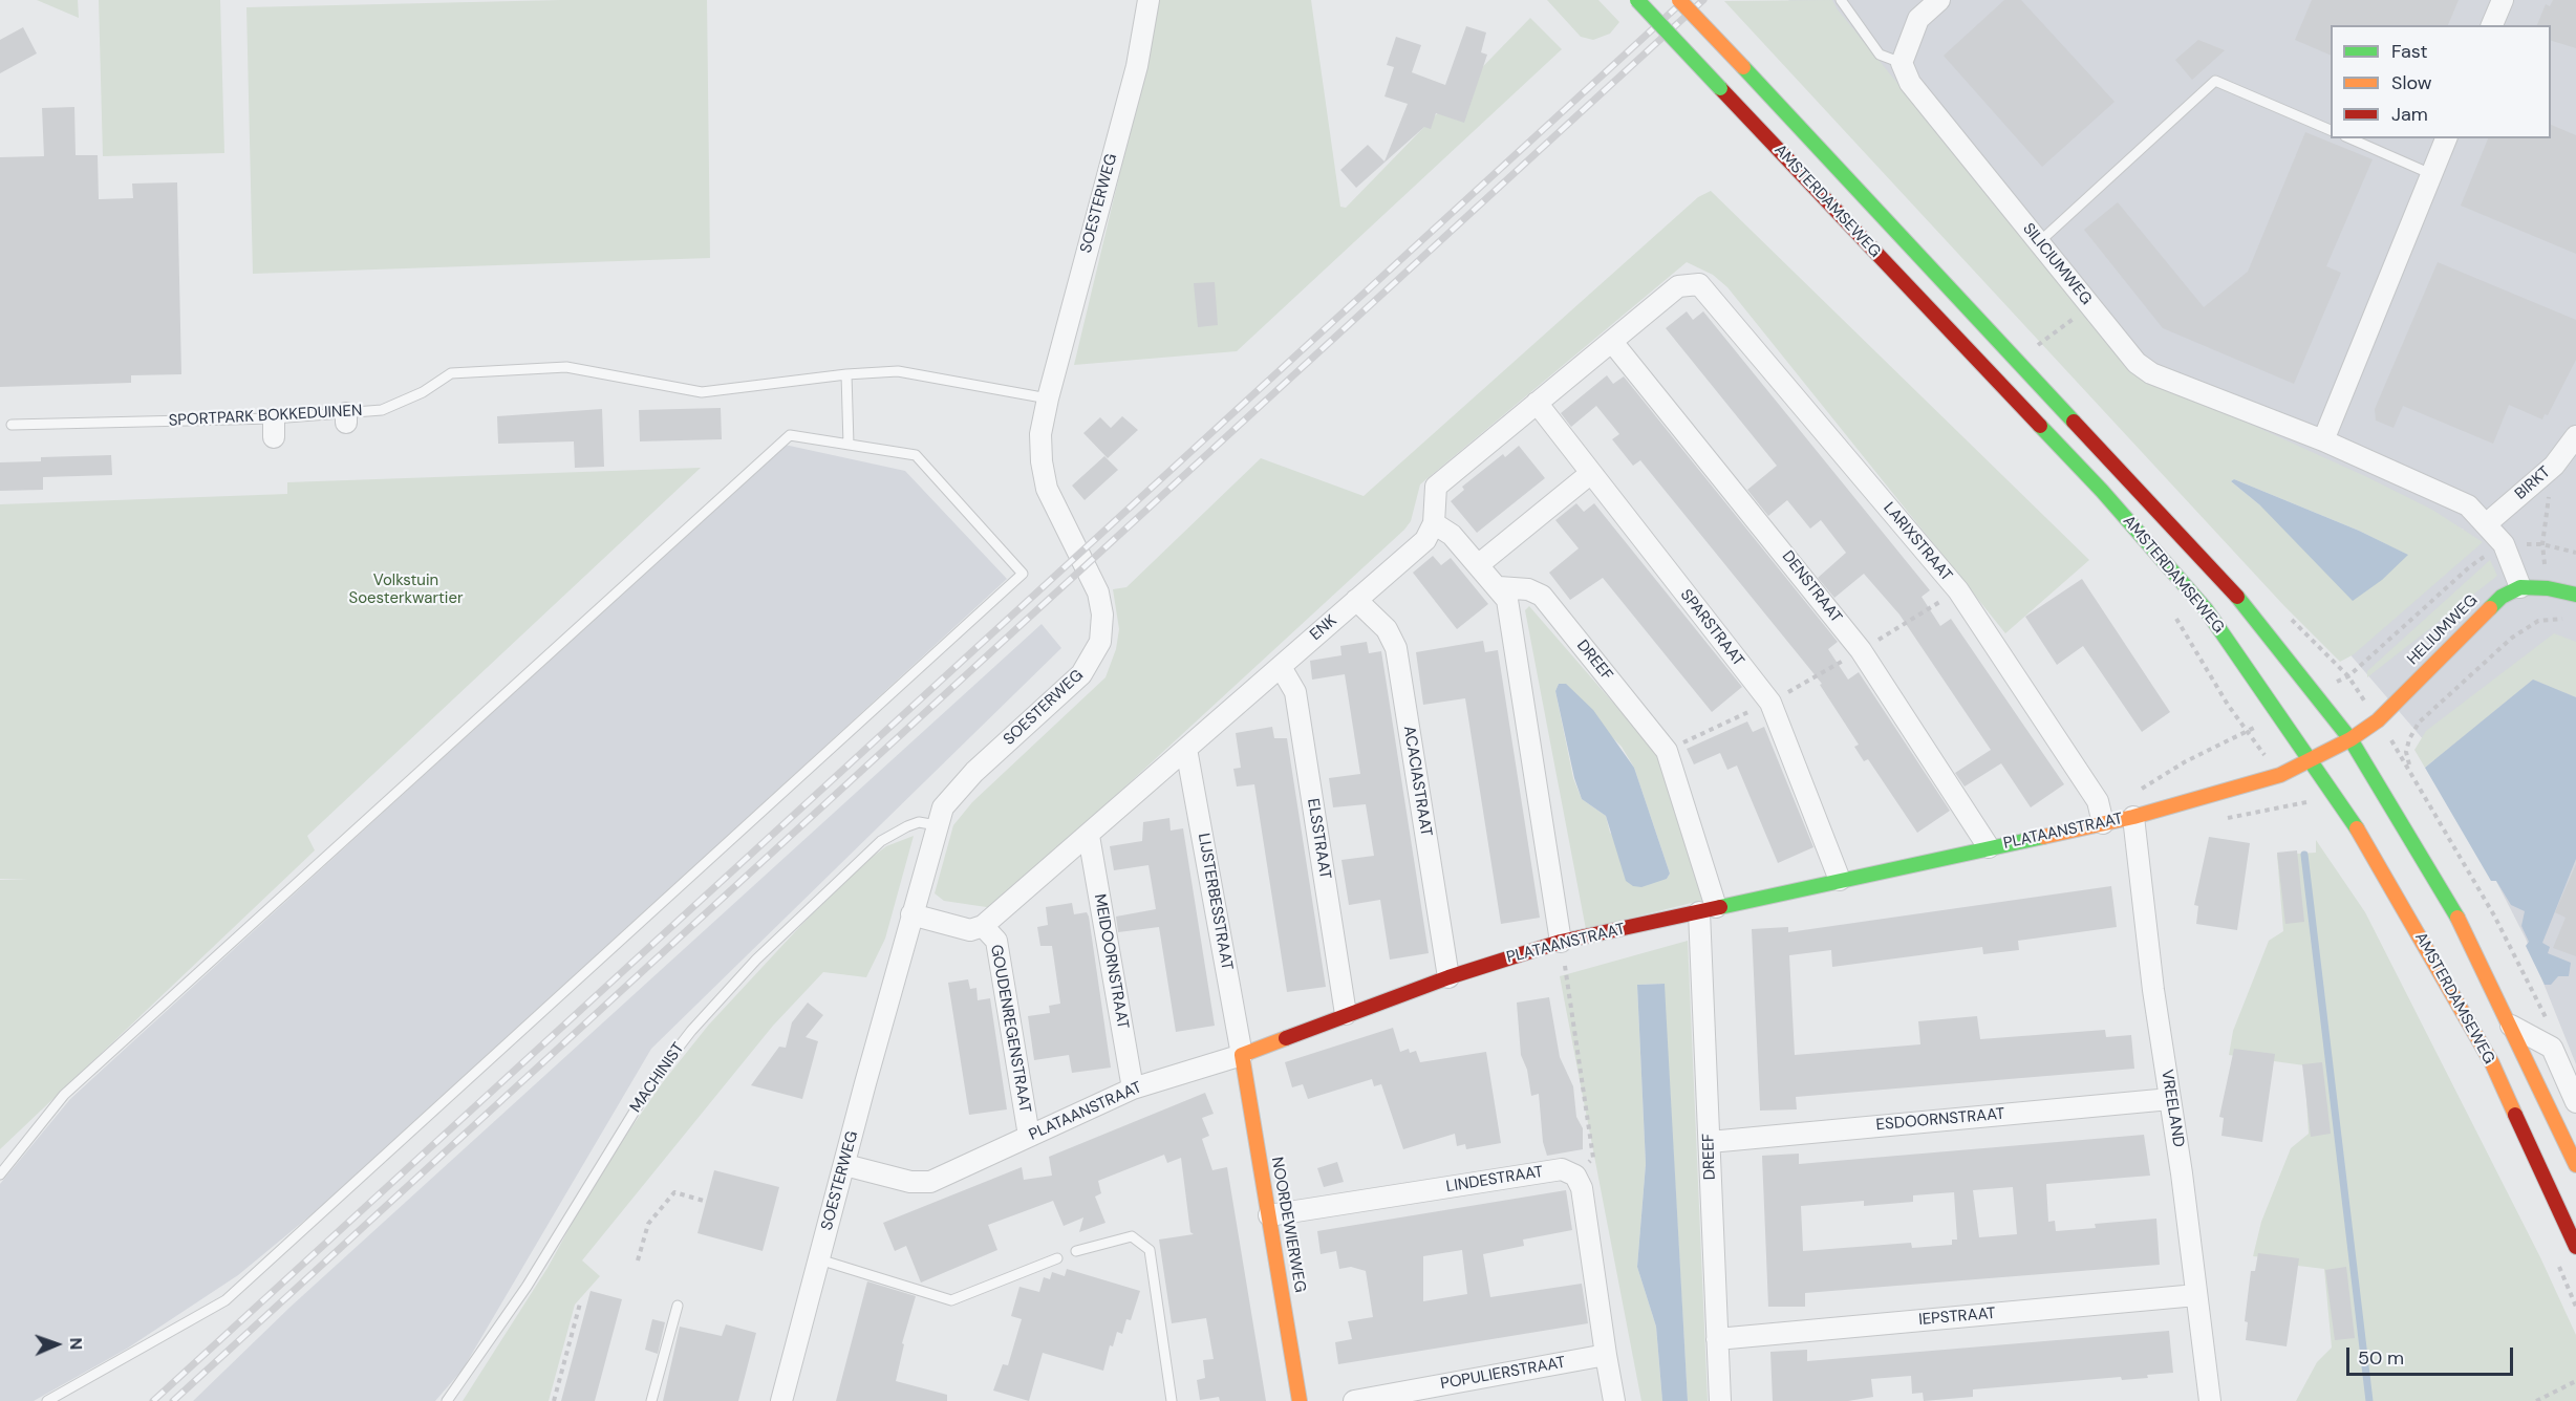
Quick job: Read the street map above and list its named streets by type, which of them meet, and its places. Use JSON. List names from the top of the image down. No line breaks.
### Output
{"streets":{"main road":["AMSTERDAMSEWEG","HELIUMWEG","PLATAANSTRAAT","NOORDEWIERWEG"],"street":["SOESTERWEG","SILICIUMWEG","BIRKT","LARIXSTRAAT","DENSTRAAT","ENK","SPARSTRAAT","DREEF","ACACIASTRAAT","ELSSTRAAT","LIJSTERBESSTRAAT","MEIDOORNSTRAAT","GOUDENREGENSTRAAT","VREELAND","ESDOORNSTRAAT","LINDESTRAAT","IEPSTRAAT","POPULIERSTRAAT"],"lane":["SPORTPARK BOKKEDUINEN","MACHINIST"]},"crossings":[["AMSTERDAMSEWEG","HELIUMWEG"],["AMSTERDAMSEWEG","PLATAANSTRAAT"],["SOESTERWEG","SPORTPARK BOKKEDUINEN"],["SOESTERWEG","PLATAANSTRAAT"],["SOESTERWEG","MACHINIST"],["SILICIUMWEG","BIRKT"],["SILICIUMWEG","HELIUMWEG"],["LARIXSTRAAT","DENSTRAAT"],["LARIXSTRAAT","PLATAANSTRAAT"],["DENSTRAAT","PLATAANSTRAAT"],["ENK","ACACIASTRAAT"],["ENK","ELSSTRAAT"],["ENK","LIJSTERBESSTRAAT"],["ENK","MEIDOORNSTRAAT"],["ENK","GOUDENREGENSTRAAT"],["SPARSTRAAT","PLATAANSTRAAT"],["HELIUMWEG","PLATAANSTRAAT"],["DREEF","PLATAANSTRAAT"],["DREEF","ESDOORNSTRAAT"],["DREEF","IEPSTRAAT"],["ACACIASTRAAT","PLATAANSTRAAT"],["PLATAANSTRAAT","ELSSTRAAT"],["PLATAANSTRAAT","LIJSTERBESSTRAAT"],["PLATAANSTRAAT","MEIDOORNSTRAAT"],["PLATAANSTRAAT","GOUDENREGENSTRAAT"],["PLATAANSTRAAT","VREELAND"],["PLATAANSTRAAT","NOORDEWIERWEG"],["LIJSTERBESSTRAAT","NOORDEWIERWEG"],["VREELAND","ESDOORNSTRAAT"],["VREELAND","IEPSTRAAT"],["LINDESTRAAT","NOORDEWIERWEG"]],"parks":["Volkstuin Soesterkwartier"],"legend":["Fast","Slow","Jam"],"scale_bar":"50 m","north":"right"}
